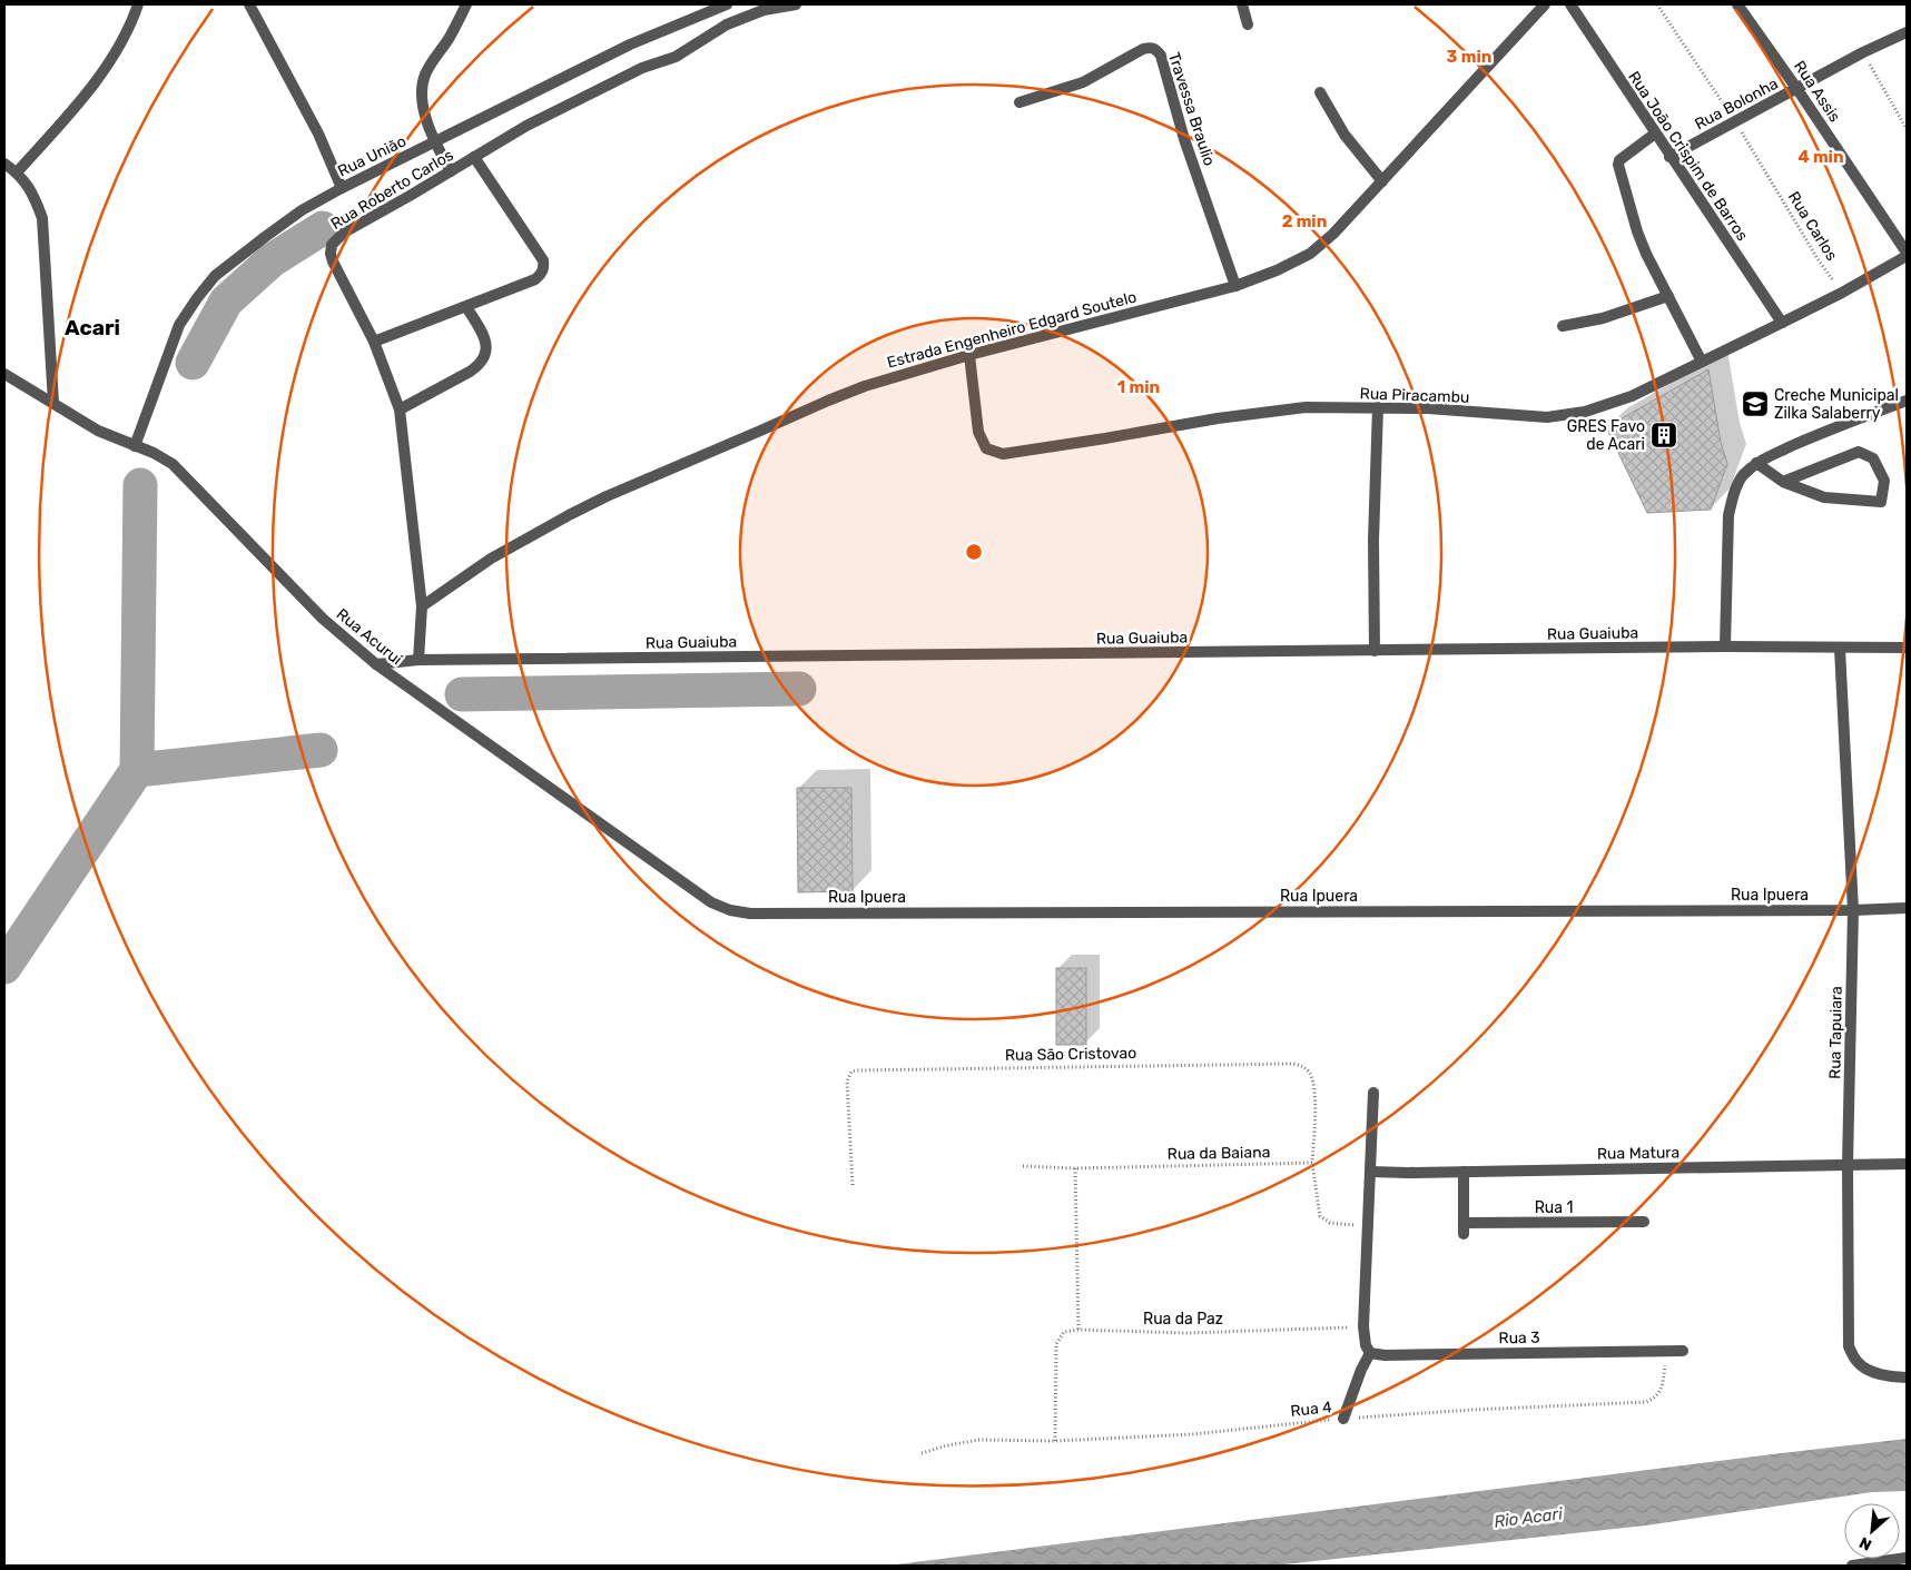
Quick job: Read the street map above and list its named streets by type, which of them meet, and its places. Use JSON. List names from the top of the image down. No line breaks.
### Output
{"streets":{"street":["Rua Assis","Rua Bolonha","Travessa Braulio","Rua União","Rua Joāo Crispim de Barros","Rua Roberto Carlos","Estrada Engenheiro Edgard Soutelo","Rua Piracambu","Rua Guaiuba","Rua Acurui","Rua Ipuera","Rua Tapuiara","Rua Matura","Rua 1","Rua 3"],"path":["Rua Carlos","Rua Sāo Cristovao","Rua da Baiana","Rua da Paz","Rua 4"]},"crossings":[["Rua Assis","Rua Bolonha"],["Rua Assis","Rua Piracambu"],["Rua Bolonha","Rua Joāo Crispim de Barros"],["Rua Bolonha","Rua Carlos"],["Travessa Braulio","Estrada Engenheiro Edgard Soutelo"],["Rua União","Rua Acurui"],["Rua Joāo Crispim de Barros","Rua Piracambu"],["Rua Roberto Carlos","Estrada Engenheiro Edgard Soutelo"],["Rua Roberto Carlos","Rua Guaiuba"],["Rua Carlos","Rua Piracambu"],["Estrada Engenheiro Edgard Soutelo","Rua Piracambu"],["Rua Guaiuba","Rua Acurui"],["Rua Guaiuba","Rua Tapuiara"],["Rua Acurui","Rua Ipuera"],["Rua Ipuera","Rua Tapuiara"],["Rua Tapuiara","Rua Matura"],["Rua Sāo Cristovao","Rua da Baiana"],["Rua Matura","Rua 1"],["Rua 3","Rua 4"]],"districts":["Acari"],"water":["Rio Acari"],"places":{"school or university":["Creche Municipal Zilka Salaberry"],"building":["GRES Favo de Acari"]},"north":"bottom left","rings":["3 min","4 min","2 min","1 min"]}
